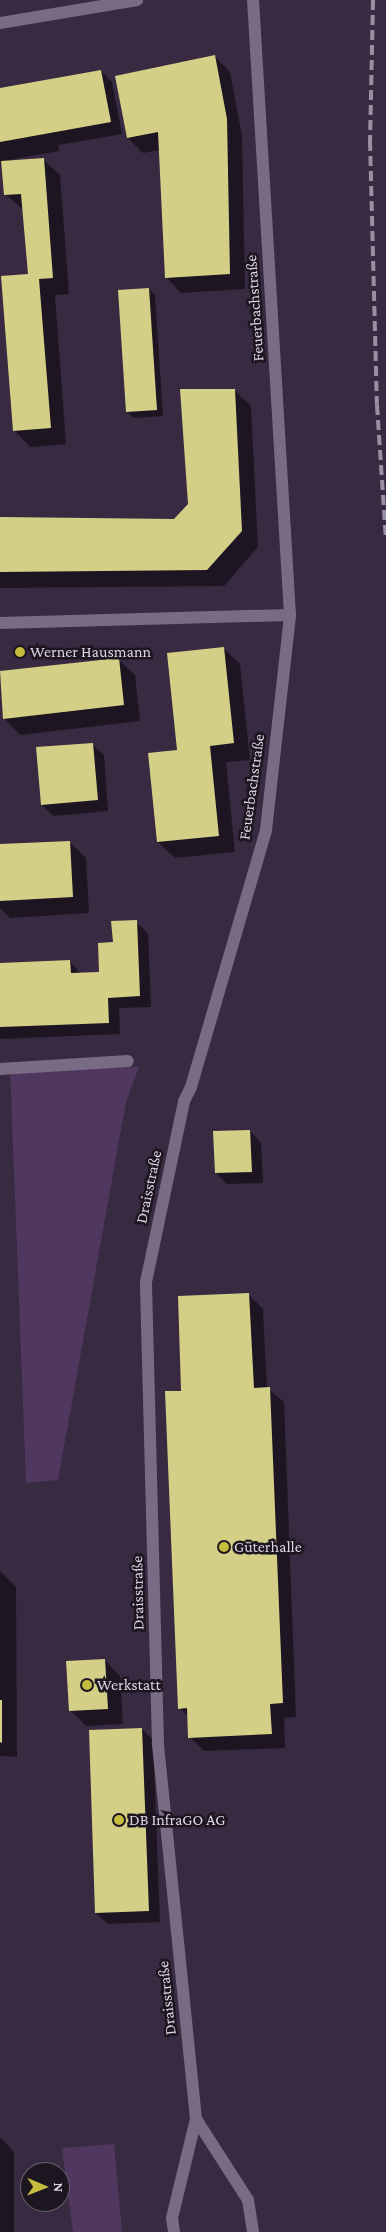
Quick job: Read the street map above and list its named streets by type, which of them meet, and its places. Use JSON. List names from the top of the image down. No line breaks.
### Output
{"streets":{"street":["Feuerbachstraße","Draisstraße"]},"crossings":[["Feuerbachstraße","Draisstraße"]],"places":["Werner Hausmann","Güterhalle","Werkstatt","DB InfraGO AG"],"north":"right"}
